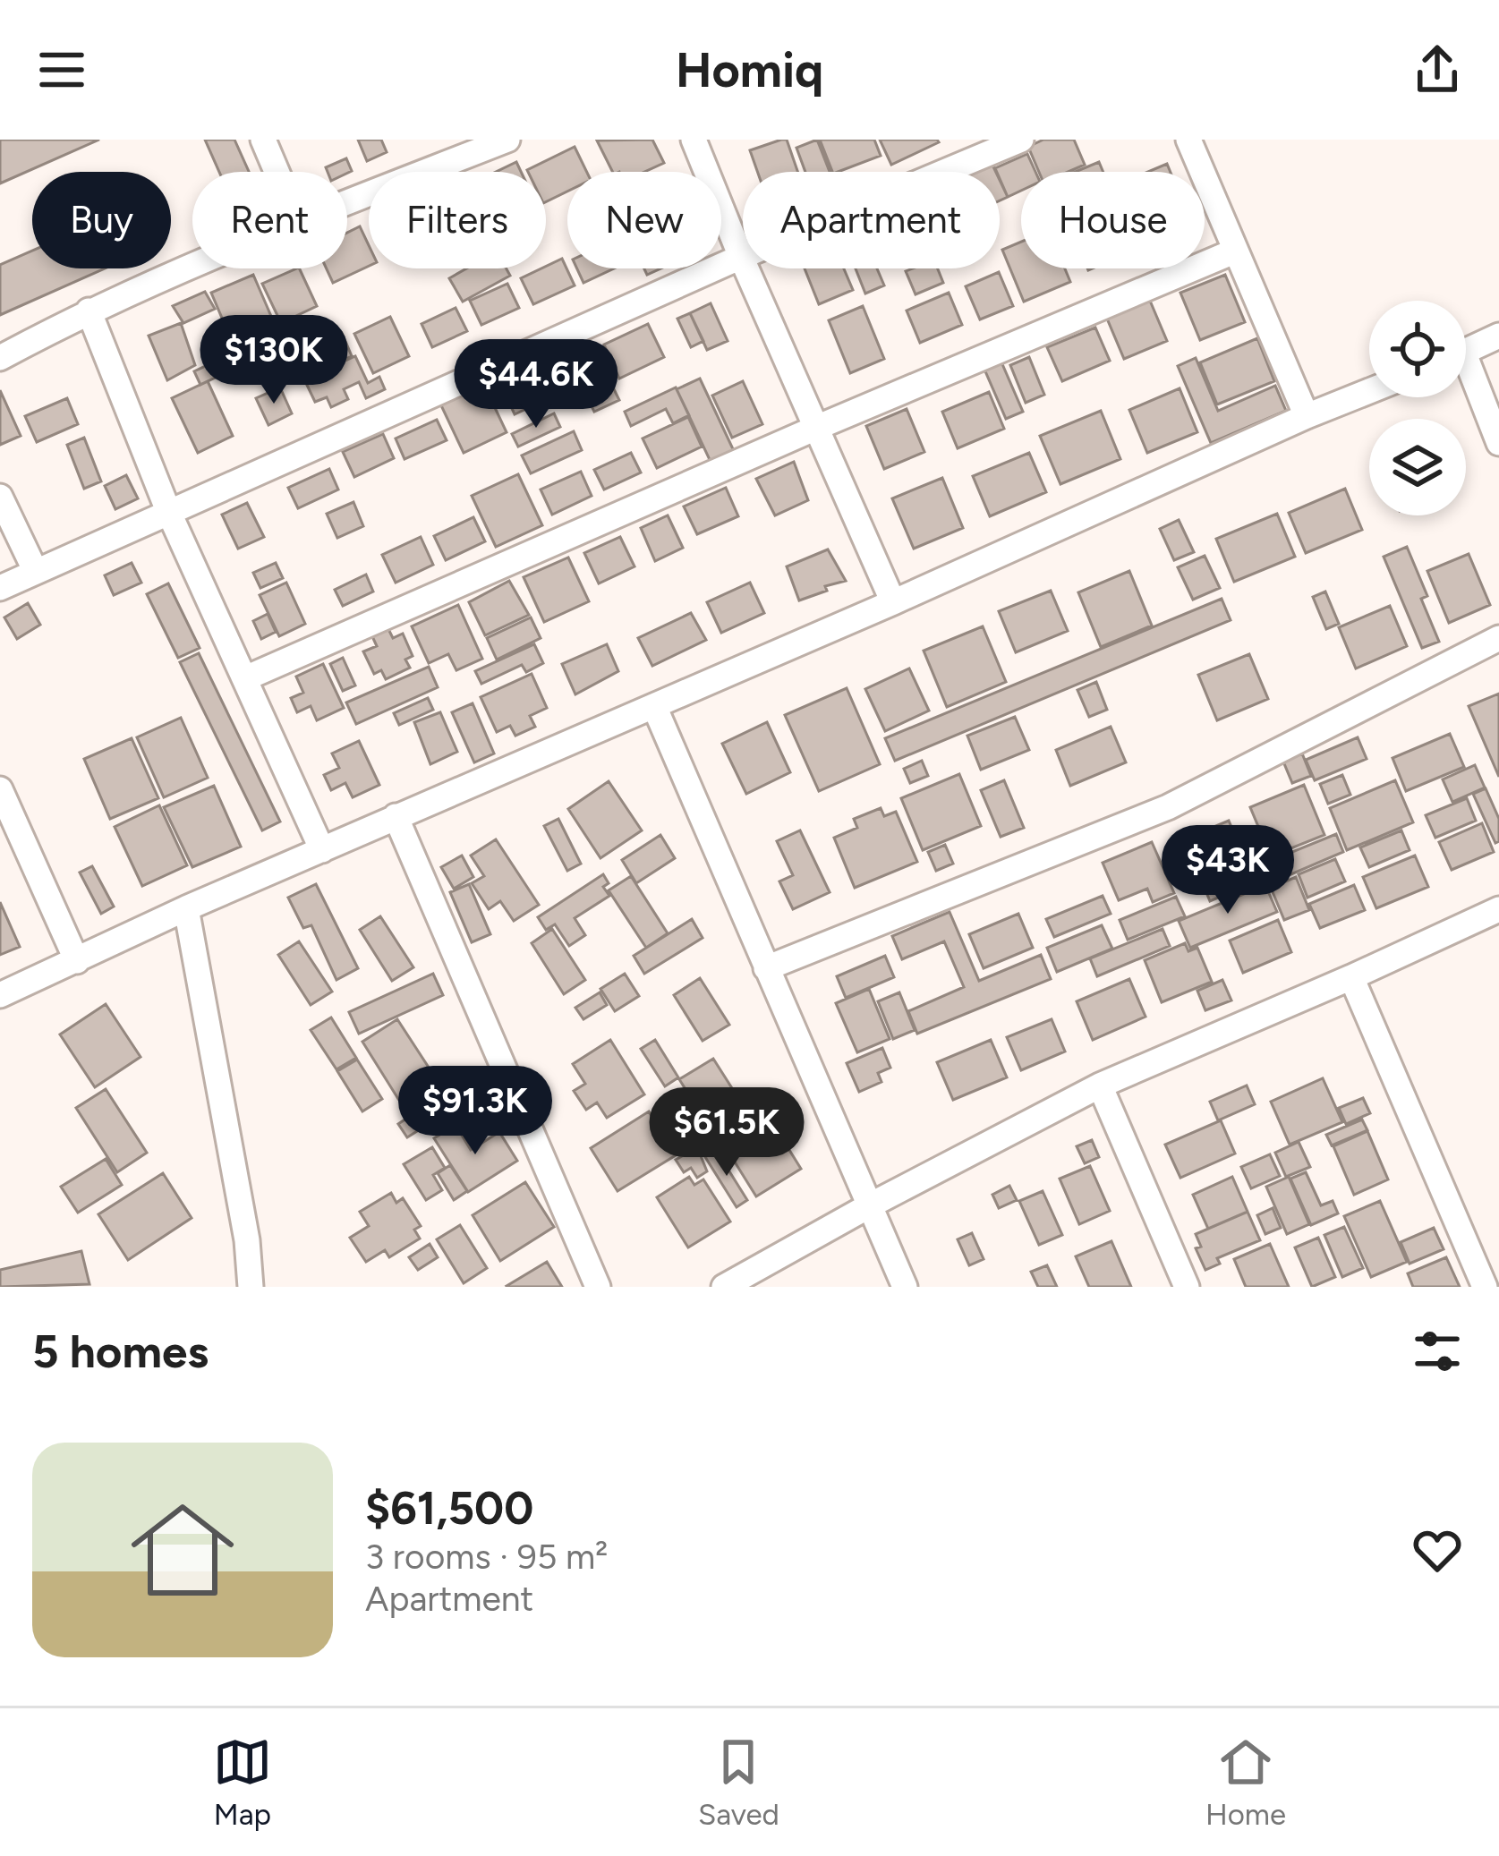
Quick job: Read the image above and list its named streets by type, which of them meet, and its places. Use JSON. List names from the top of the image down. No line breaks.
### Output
{"page":{"header":"Homiq","chip":["Buy","Rent","Filters","New","Apartment","House"],"price":["$130K","$44.6K","$43K","$91.3K","$61.5K"],"heading":"5 homes","list":[{"name":"$61,500","note":"3 rooms · 95 m² · Apartment"}],"tabs":["Map","Saved","Home"]}}
